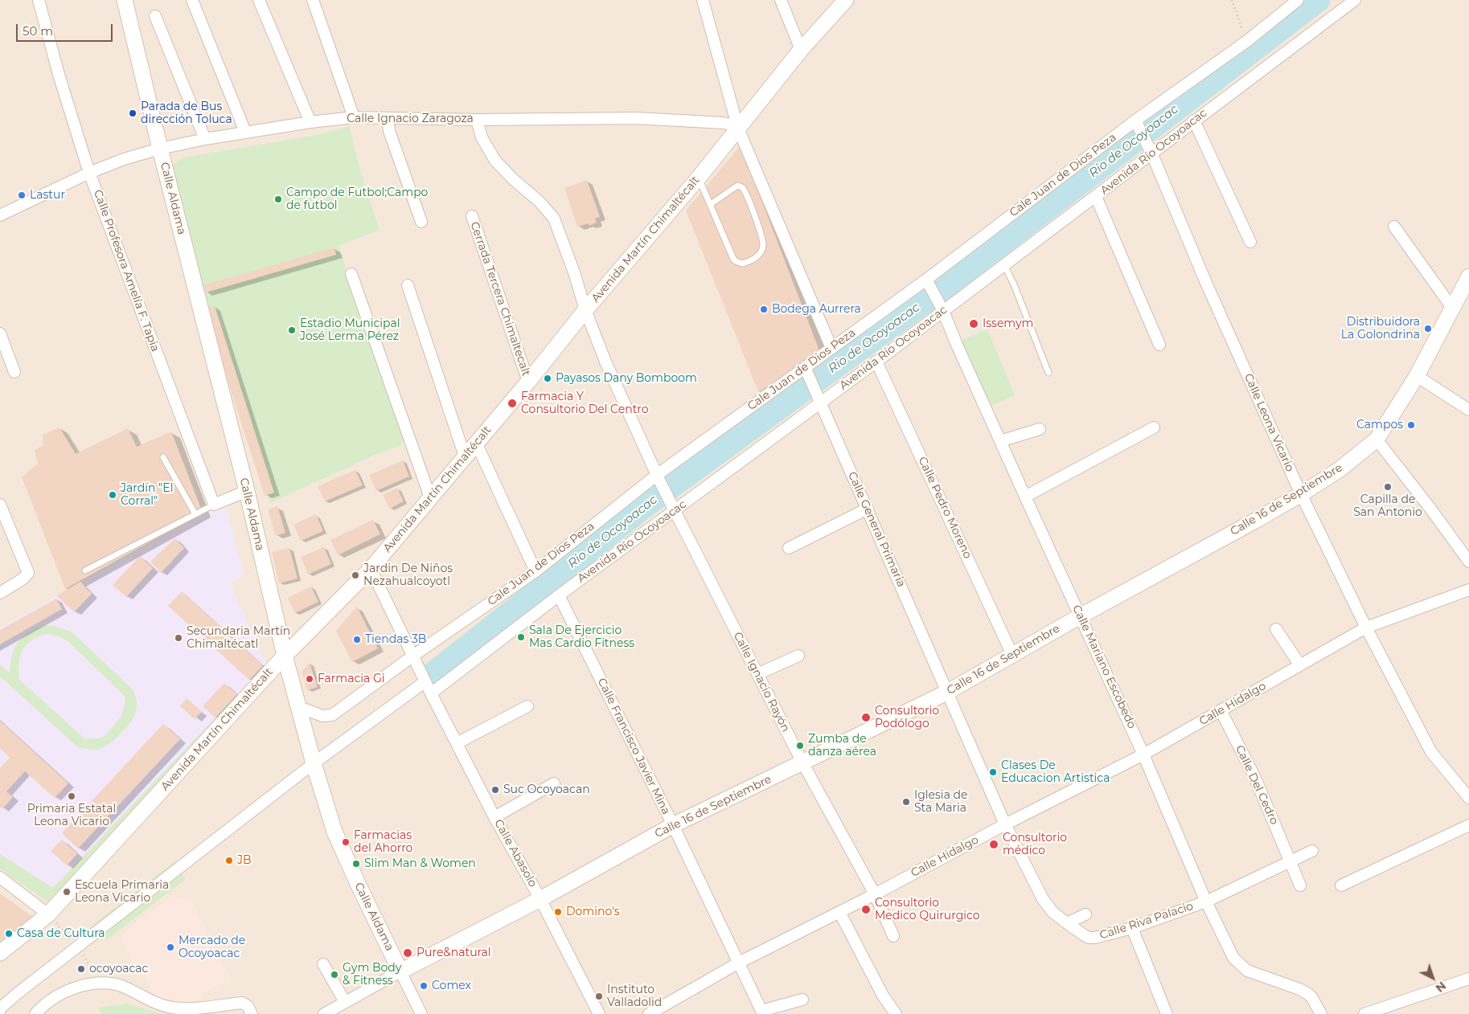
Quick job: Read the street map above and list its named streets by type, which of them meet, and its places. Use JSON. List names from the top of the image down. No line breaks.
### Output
{"streets":{"main road":["Calle Aldama","Avenida Martín Chimaltécalt","Calle 16 de Septiembre"],"street":["Calle Ignacio Zaragoza","Avenida Río Ocoyoacac","Cale Juan de Dios Peza","Calle Profesora Amelía F. Tapia","Cerrada Tercera Chimaltecalt","Calle Leona Vicario","Calle Pedro Moreno","Calle General Primaria","Calle Mariano Escobedo","Calle Ignacio Rayón","Calle Hidalgo","Calle Francisco Javier Mina","Calle Del Cedro","Calle Abasolo","Calle Riva Palacio"]},"crossings":[["Calle Ignacio Zaragoza","Calle Aldama"],["Calle Ignacio Zaragoza","Avenida Martín Chimaltécalt"],["Calle Ignacio Zaragoza","Calle Profesora Amelía F. Tapia"],["Avenida Río Ocoyoacac","Calle Leona Vicario"],["Avenida Río Ocoyoacac","Calle Pedro Moreno"],["Avenida Río Ocoyoacac","Calle General Primaria"],["Avenida Río Ocoyoacac","Calle Mariano Escobedo"],["Avenida Río Ocoyoacac","Calle Ignacio Rayón"],["Avenida Río Ocoyoacac","Calle Francisco Javier Mina"],["Avenida Río Ocoyoacac","Calle Abasolo"],["Cale Juan de Dios Peza","Calle Aldama"],["Cale Juan de Dios Peza","Calle Leona Vicario"],["Cale Juan de Dios Peza","Calle General Primaria"],["Cale Juan de Dios Peza","Calle Mariano Escobedo"],["Cale Juan de Dios Peza","Calle Ignacio Rayón"],["Cale Juan de Dios Peza","Calle Abasolo"],["Calle Aldama","Avenida Martín Chimaltécalt"],["Calle Aldama","Calle 16 de Septiembre"],["Avenida Martín Chimaltécalt","Cerrada Tercera Chimaltecalt"],["Calle Leona Vicario","Calle 16 de Septiembre"],["Calle Leona Vicario","Calle Hidalgo"],["Calle 16 de Septiembre","Calle Pedro Moreno"],["Calle 16 de Septiembre","Calle General Primaria"],["Calle 16 de Septiembre","Calle Mariano Escobedo"],["Calle 16 de Septiembre","Calle Ignacio Rayón"],["Calle 16 de Septiembre","Calle Francisco Javier Mina"],["Calle 16 de Septiembre","Calle Abasolo"],["Calle 16 de Septiembre","Calle Riva Palacio"],["Calle General Primaria","Calle Riva Palacio"],["Calle Mariano Escobedo","Calle Hidalgo"],["Calle Mariano Escobedo","Calle Riva Palacio"],["Calle Ignacio Rayón","Calle Hidalgo"],["Calle Hidalgo","Calle Francisco Javier Mina"],["Calle Hidalgo","Calle Del Cedro"],["Calle Hidalgo","Calle Riva Palacio"],["Calle Del Cedro","Calle Riva Palacio"]],"water":["Rio de Ocoyoacac"],"places":["Parada de Bus dirección Toluca","Lastur","Campo de Futbol;Campo de futbol","Bodega Aurrera","Issemym","Distribuidora La Golondrina","Estadio Municipal José Lerma Pérez","Payasos Dany Bomboom","Farmacia Y Consultorio Del Centro","Campos","Capilla de San Antonio","Jardín \"El Corral\"","Jardin De Niños Nezahualcoyotl","Sala De Ejercicio Mas Cardio Fitness","Secundaria Martín Chimaltécatl","Tiendas 3B","Farmacia Gi","Consultorio Podólogo","Zumba de danza aérea","Clases De Educacion Artistica","Suc Ocoyoacan","Primaria Estatal Leona Vicario","Iglesia de Sta Maria","Farmacias del Ahorro","Consultorio médico","JB","Slim Man & Women","Escuela Primaria Leona Vicario","Consultorio Medico Quirurgico","Domino's","Casa de Cultura","Mercado de Ocoyoacac","Pure&natural","ocoyoacac","Gym Body & Fitness","Comex","Instituto Valladolid"],"scale_bar":"50 m","north":"bottom right"}
